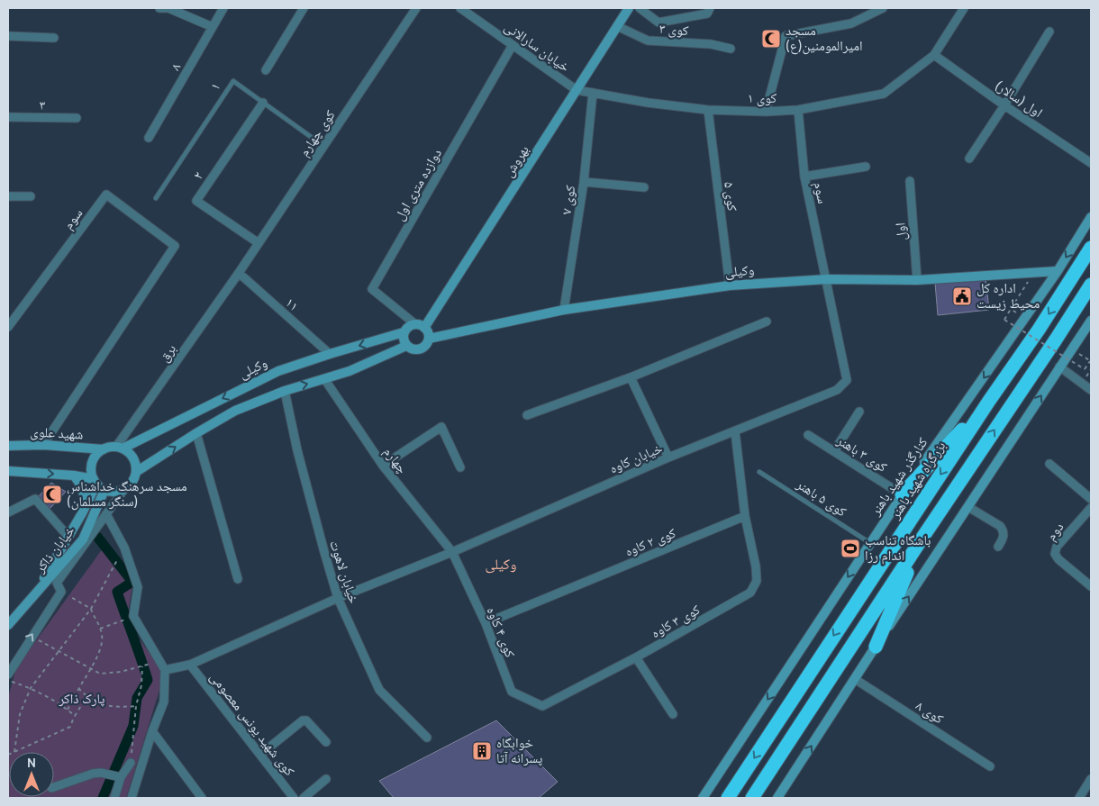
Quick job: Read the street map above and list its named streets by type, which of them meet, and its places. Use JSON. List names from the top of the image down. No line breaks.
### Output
{"streets":{"highway":["بزرگراه شهید باهنر"],"street":["کوی ۳","خیابان سارالانی","۸","کوی ۱","اول (سالار)","۳","کوی چهارم","بهروش","۲","دوازده متری اول","سوم","کوی ۵","کوی ۷","اول","وکیلی","۱۱","برق","شهید علوی","کوی ۳ باهنر","خیابان کاوه","چهارم","کنارگذر شهید باهنر","دوم","کوی ۲ کاوه","خیابان ذاکر","خیابان لاهوت","کوی ۳ کاوه","کوی ۴ کاوه","کوی ۸","کوی شهید یونس معصومی"],"lane":["۱","کوی ۵ باهنر"]},"crossings":[["کوی ۳","بهروش"],["خیابان سارالانی","کوی ۱"],["خیابان سارالانی","بهروش"],["خیابان سارالانی","دوازده متری اول"],["۱","کوی چهارم"],["۱","۲"],["کوی ۱","اول (سالار)"],["کوی ۱","بهروش"],["کوی ۱","سوم"],["کوی ۱","کوی ۵"],["کوی ۱","کوی ۷"],["کوی چهارم","۲"],["کوی چهارم","۱۱"],["کوی چهارم","برق"],["بهروش","دوازده متری اول"],["بهروش","وکیلی"],["دوازده متری اول","وکیلی"],["سوم","وکیلی"],["سوم","شهید علوی"],["سوم","خیابان کاوه"],["کوی ۵","وکیلی"],["کوی ۷","وکیلی"],["اول","وکیلی"],["وکیلی","۱۱"],["وکیلی","برق"],["وکیلی","شهید علوی"],["وکیلی","خیابان کاوه"],["وکیلی","کنارگذر شهید باهنر"],["وکیلی","خیابان ذاکر"],["۱۱","برق"],["برق","شهید علوی"],["برق","خیابان ذاکر"],["شهید علوی","خیابان ذاکر"],["کوی ۳ باهنر","کنارگذر شهید باهنر"],["خیابان کاوه","چهارم"],["خیابان کاوه","خیابان لاهوت"],["خیابان کاوه","کوی ۴ کاوه"],["خیابان کاوه","کوی شهید یونس معصومی"],["چهارم","کوی ۴ کاوه"],["کنارگذر شهید باهنر","کوی ۵ باهنر"],["کوی ۲ کاوه","کوی ۳ کاوه"],["کوی ۲ کاوه","کوی ۴ کاوه"],["کوی ۳ کاوه","کوی ۴ کاوه"]],"districts":["وکیلی"],"parks":["پارک ذاکر"],"places":{"mosque":["مسجد امیرالمومنین(ع)","مسجد سرهنگ خداشناس (سنگر مسلمان)"],"public building":["اداره کل محیط زیست"],"sports":["باشگاه تناسب اندام رزا"],"building":["خوابگاه پسرانه آتا"]},"north":"top"}
